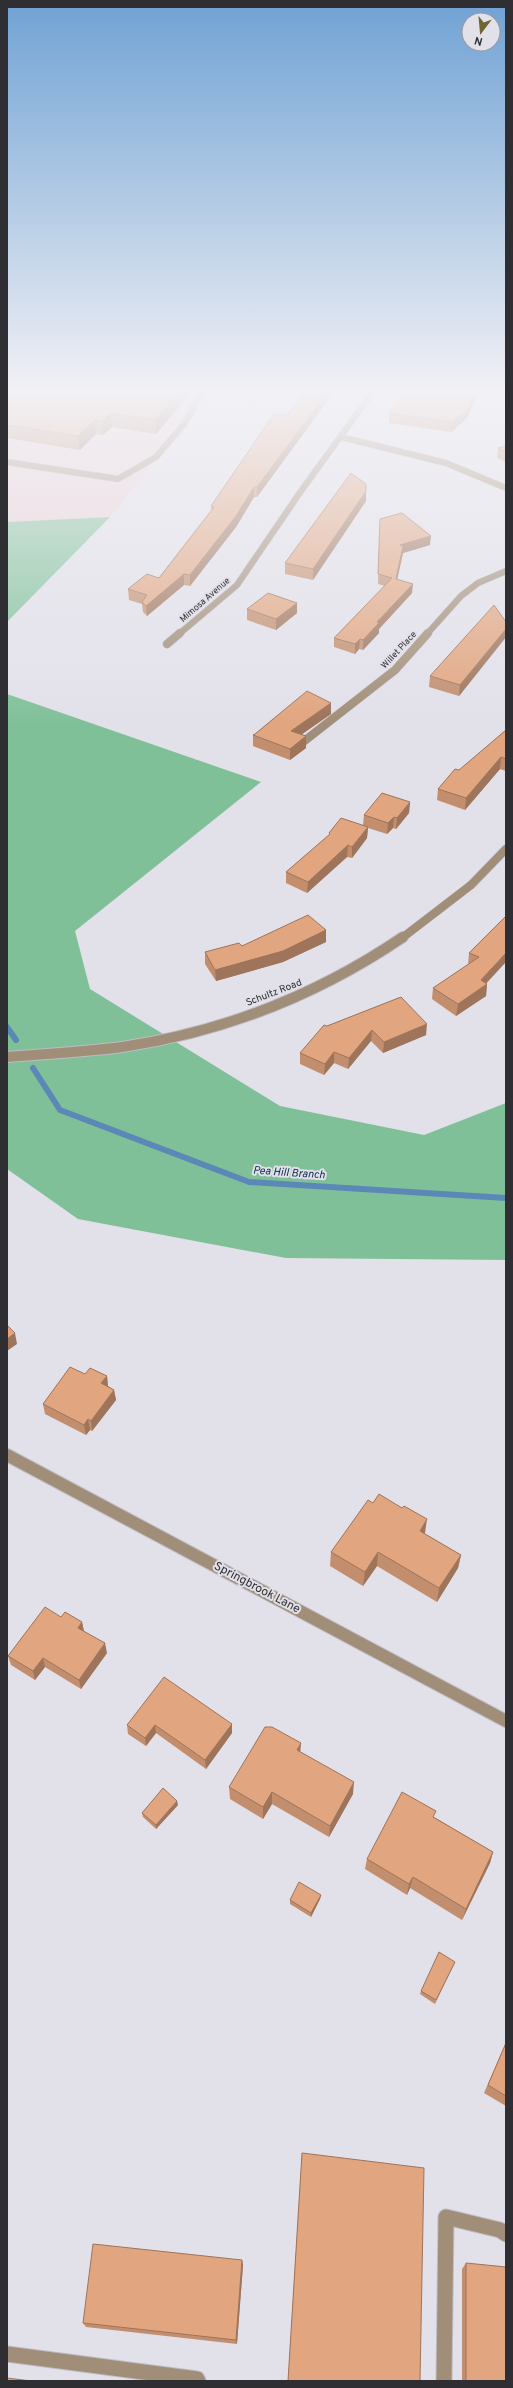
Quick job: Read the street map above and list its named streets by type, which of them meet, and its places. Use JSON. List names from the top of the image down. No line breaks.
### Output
{"streets":{"street":["Mimosa Avenue","Willet Place","Schultz Road","Springbrook Lane"]},"water":["Pea Hill Branch"],"north":"bottom"}
